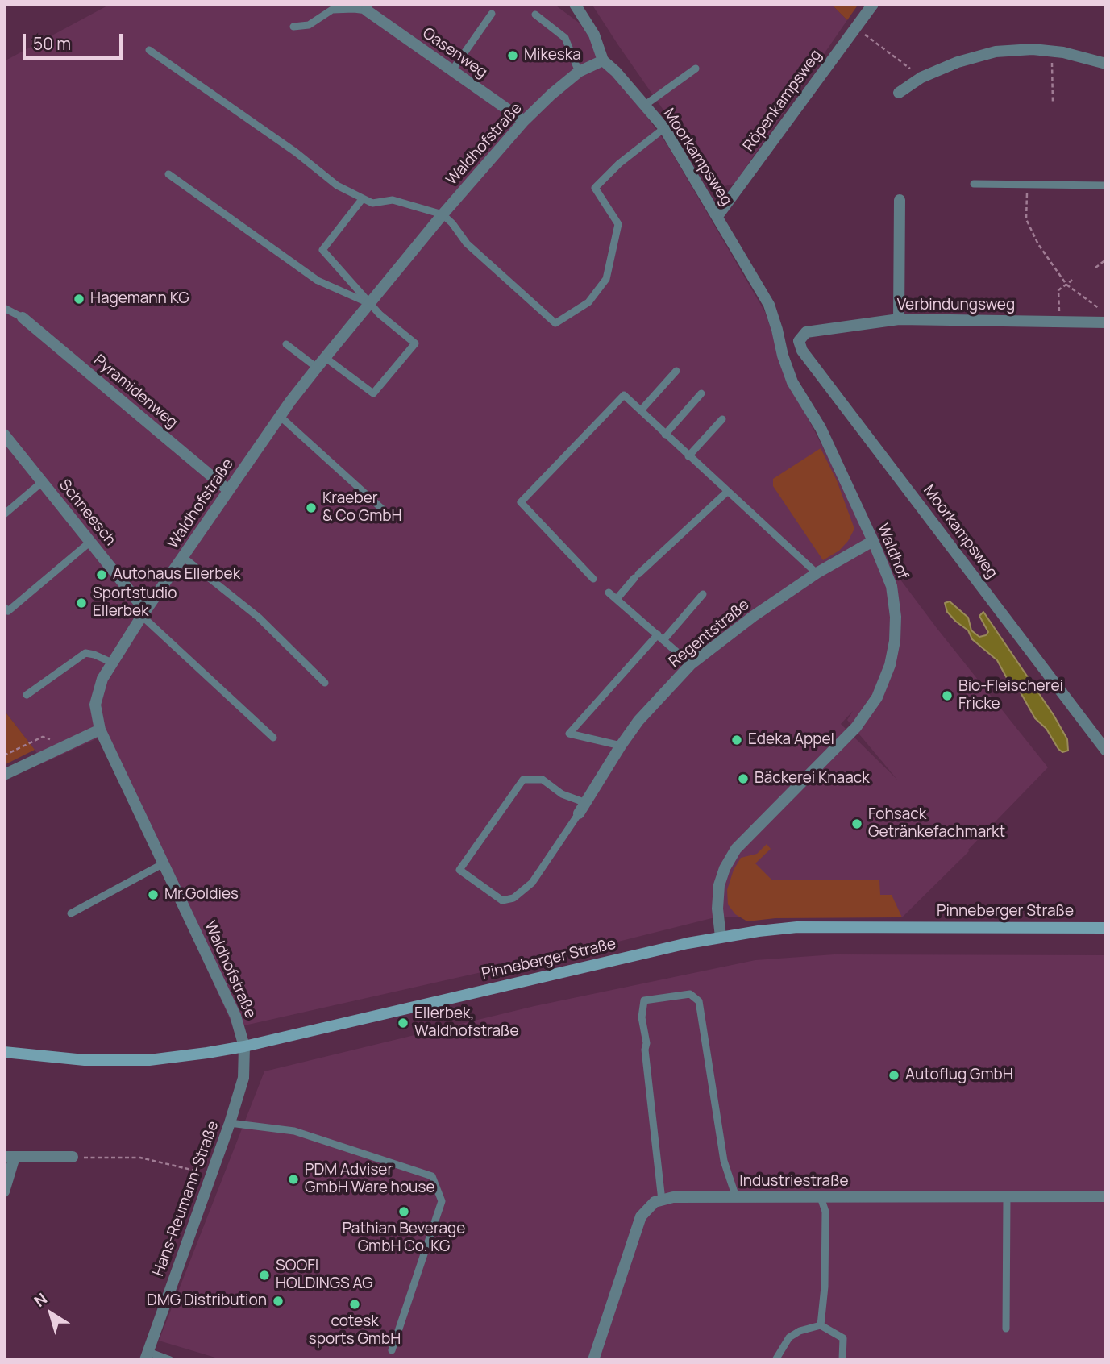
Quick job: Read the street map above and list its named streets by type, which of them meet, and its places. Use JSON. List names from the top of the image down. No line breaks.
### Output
{"streets":{"main road":["Pinneberger Straße"],"street":["Oasenweg","Röpenkampsweg","Waldhofstraße","Moorkampsweg","Verbindungsweg","Pyramidenweg","Schneesch","Waldhof","Regentstraße","Industriestraße","Hans-Reumann-Straße"]},"crossings":[["Oasenweg","Waldhofstraße"],["Röpenkampsweg","Moorkampsweg"],["Waldhofstraße","Moorkampsweg"],["Waldhofstraße","Pyramidenweg"],["Waldhofstraße","Schneesch"],["Waldhofstraße","Pinneberger Straße"],["Waldhofstraße","Hans-Reumann-Straße"],["Moorkampsweg","Verbindungsweg"],["Moorkampsweg","Waldhof"],["Waldhof","Regentstraße"],["Waldhof","Pinneberger Straße"],["Pinneberger Straße","Hans-Reumann-Straße"]],"places":["Mikeska","Hagemann KG","Kraeber & Co GmbH","Autohaus Ellerbek","Sportstudio Ellerbek","Bio-Fleischerei Fricke","Edeka Appel","Bäckerei Knaack","Fohsack Getränkefachmarkt","Mr.Goldies","Ellerbek, Waldhofstraße","Autoflug GmbH","PDM Adviser GmbH Ware house","Pathian Beverage GmbH Co. KG","SOOFI HOLDINGS AG","DMG Distribution","cotesk sports GmbH"],"scale_bar":"50 m","north":"top left"}
